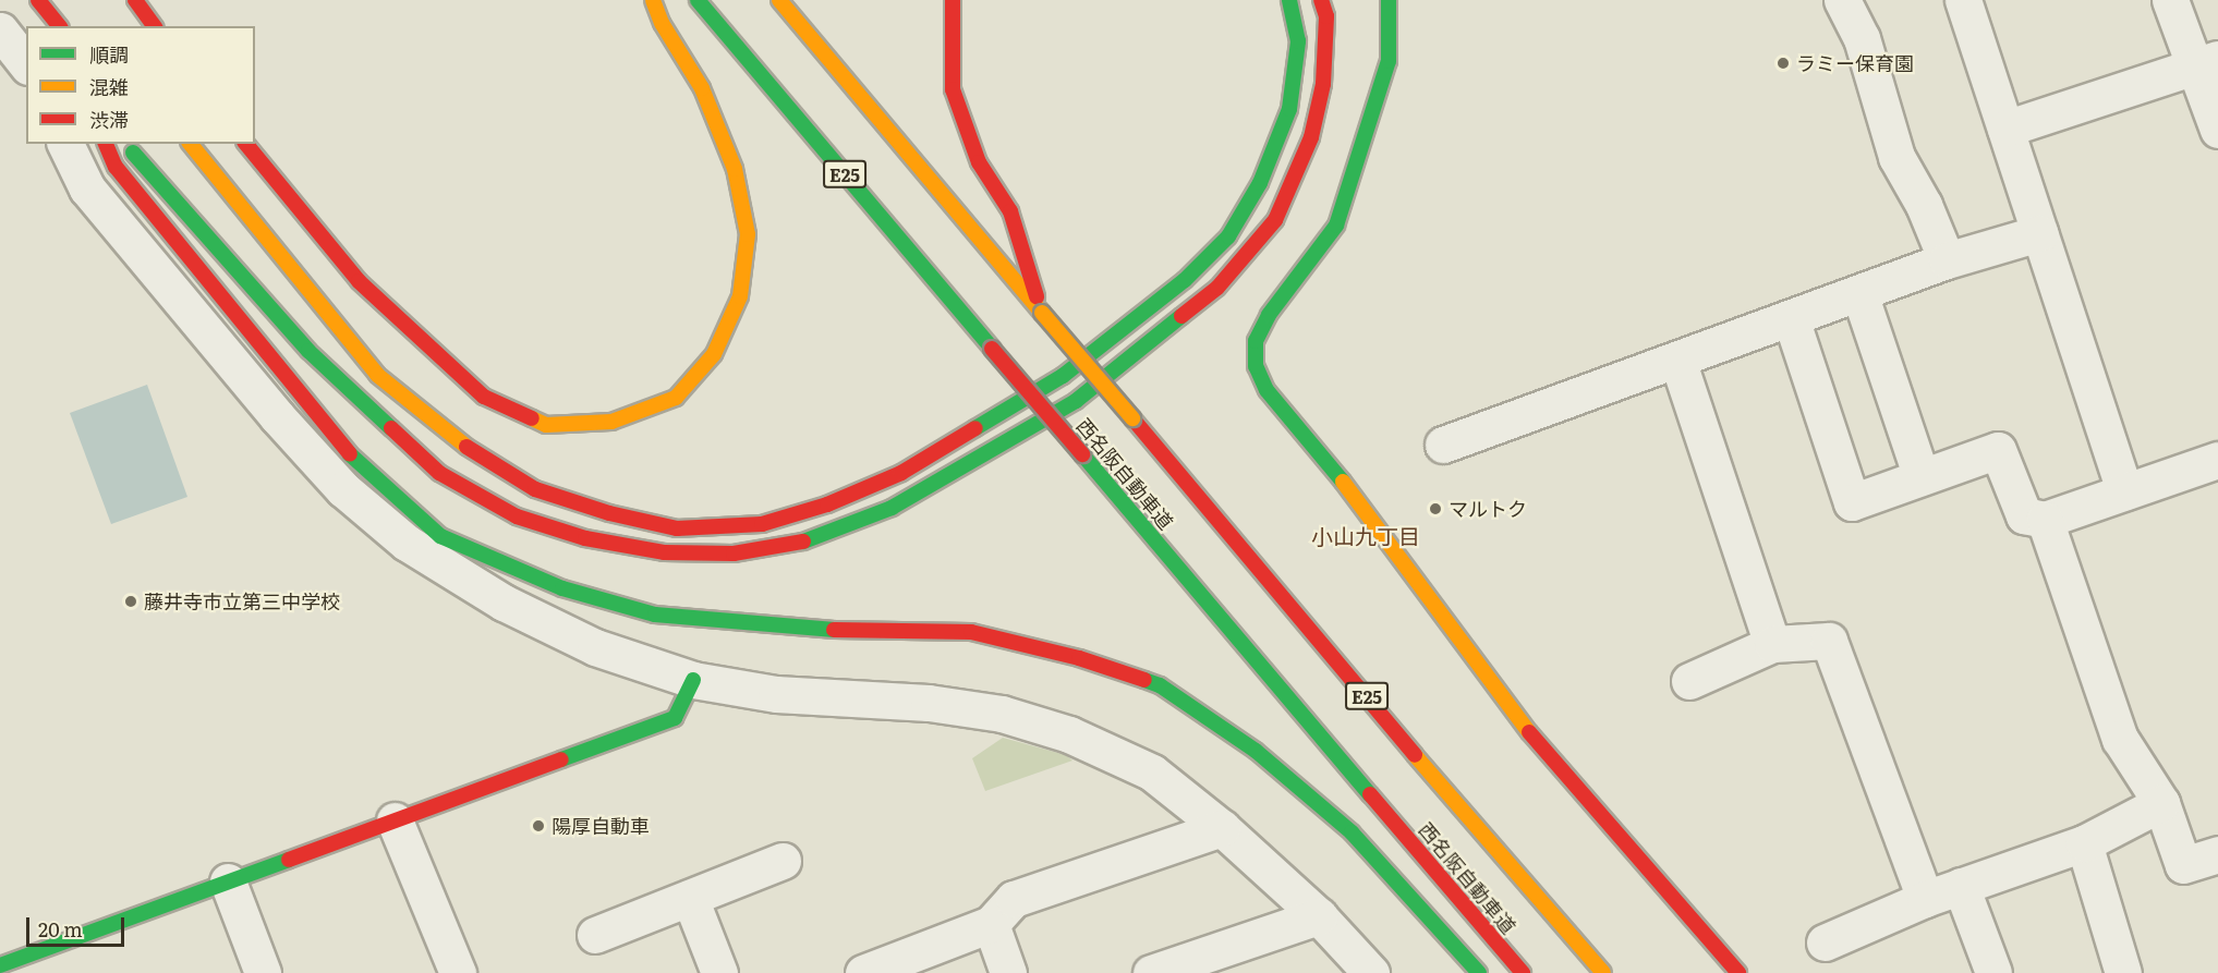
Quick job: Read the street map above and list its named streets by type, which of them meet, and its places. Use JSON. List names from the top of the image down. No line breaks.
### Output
{"streets":{"main road":["E25","西名阪自動車道"]},"districts":["小山九丁目"],"places":["ラミー保育園","マルトク","藤井寺市立第三中学校","陽厚自動車"],"legend":["順調","混雑","渋滞"],"scale_bar":"20 m"}
